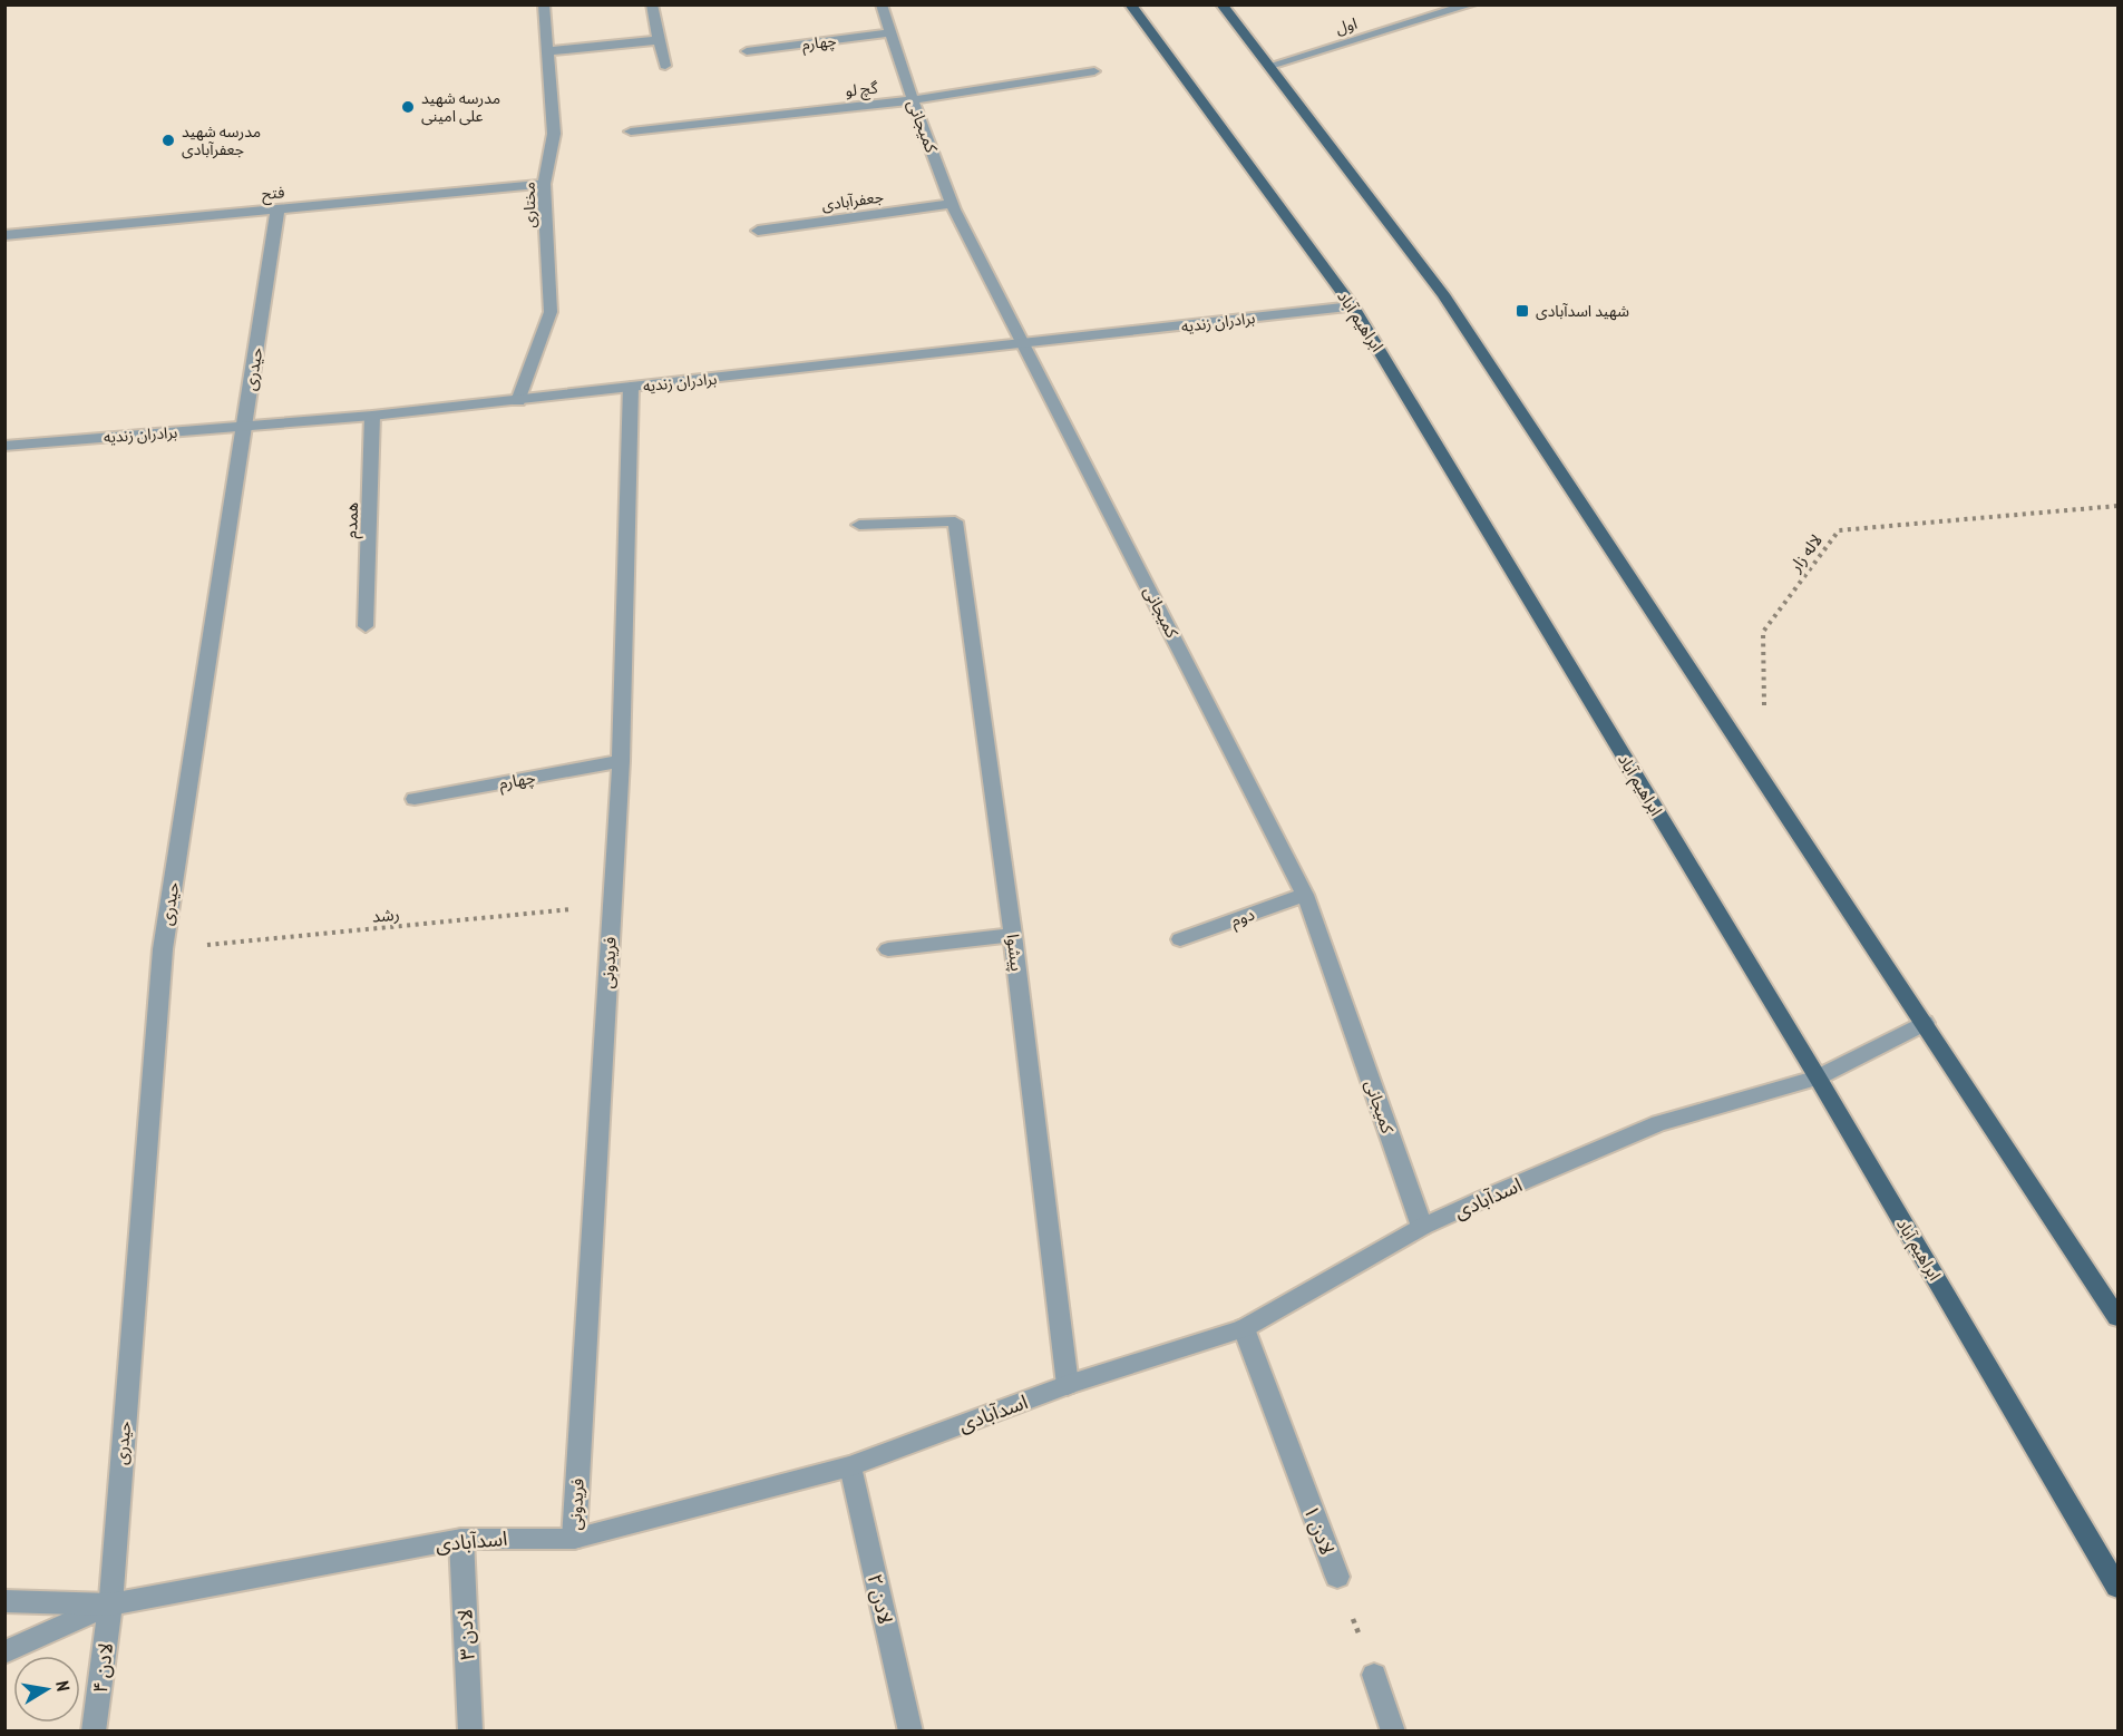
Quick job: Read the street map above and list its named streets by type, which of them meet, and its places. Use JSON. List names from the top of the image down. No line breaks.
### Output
{"streets":{"main road":["ابراهیم آباد"],"street":["اول","چهارم","گچ لو","کمیجانی","فتح","جعفرآبادی","مختاری","برادران زندیه","حیدری","همدم","دوم","پیشوا","فریدونی","اسدآبادی","لادن ۱","لادن ۲","لادن ۳","لادن ۴"],"path":["لاله زار","رشد"]},"crossings":[["چهارم","کمیجانی"],["چهارم","فریدونی"],["گچ لو","کمیجانی"],["کمیجانی","جعفرآبادی"],["کمیجانی","برادران زندیه"],["کمیجانی","دوم"],["کمیجانی","اسدآبادی"],["فتح","مختاری"],["فتح","حیدری"],["مختاری","برادران زندیه"],["ابراهیم آباد","برادران زندیه"],["ابراهیم آباد","اسدآبادی"],["برادران زندیه","حیدری"],["برادران زندیه","همدم"],["برادران زندیه","فریدونی"],["حیدری","رشد"],["حیدری","اسدآبادی"],["حیدری","لادن ۴"],["رشد","فریدونی"],["پیشوا","اسدآبادی"],["فریدونی","اسدآبادی"],["اسدآبادی","لادن ۱"],["اسدآبادی","لادن ۲"],["اسدآبادی","لادن ۳"],["اسدآبادی","لادن ۴"]],"places":{"other":["مدرسه شهید علی امینی","مدرسه شهید جعفرآبادی"],"transit":["شهید اسدآبادی"]},"north":"right"}
